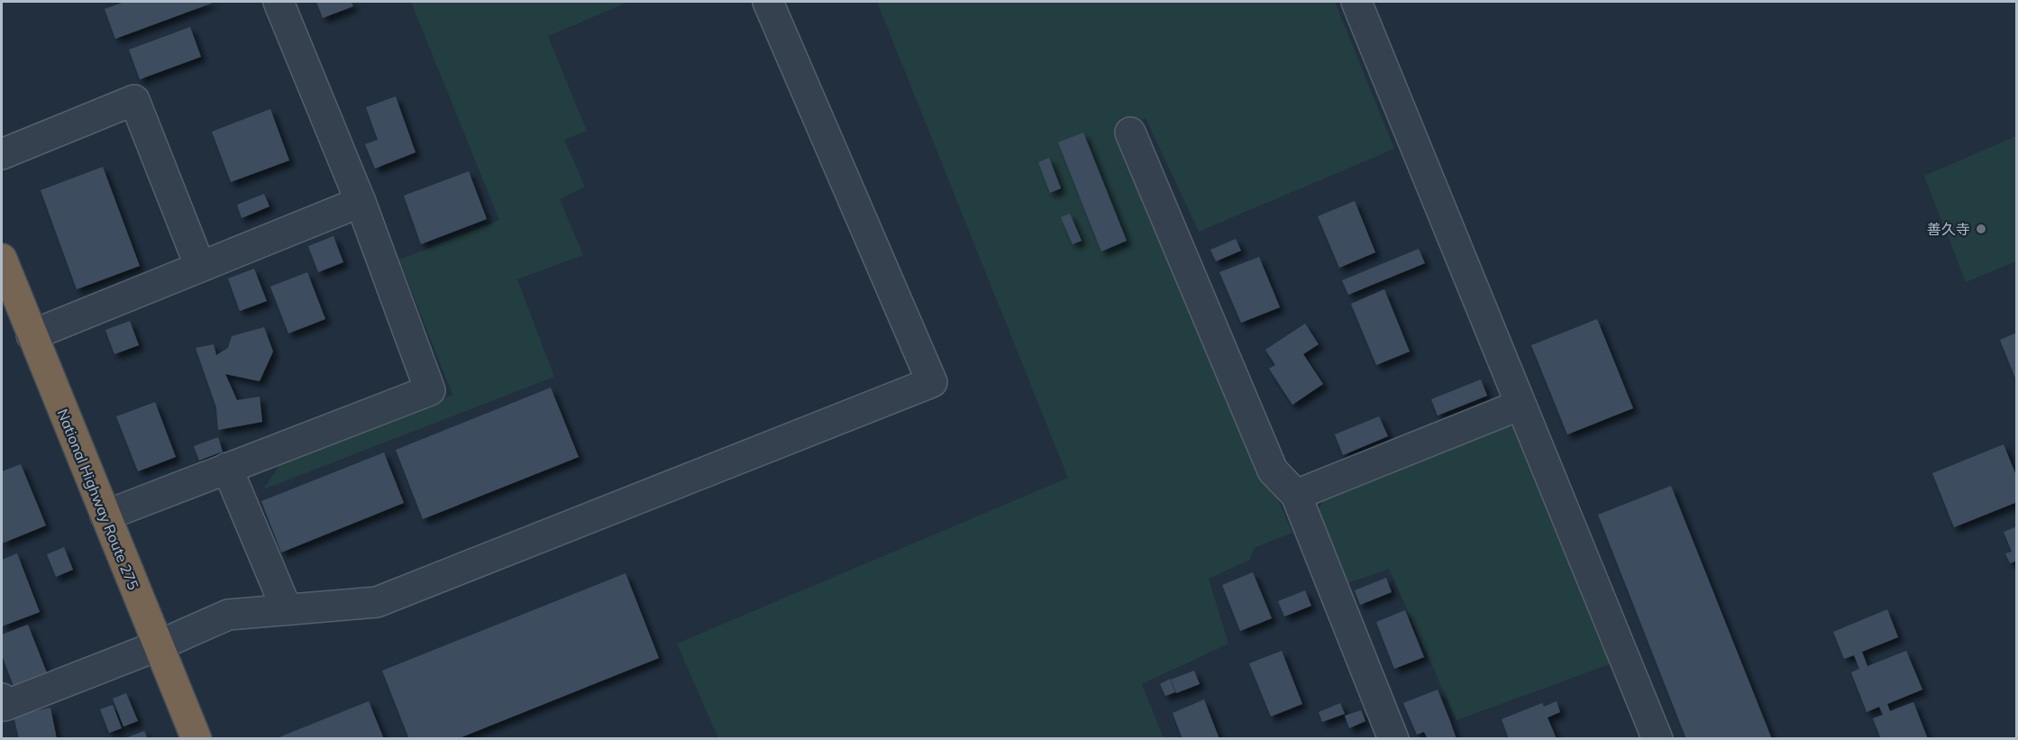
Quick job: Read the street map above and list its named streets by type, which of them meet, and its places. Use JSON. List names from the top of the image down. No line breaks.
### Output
{"streets":{"highway":["National Highway Route 275"]},"places":["善久寺"]}
